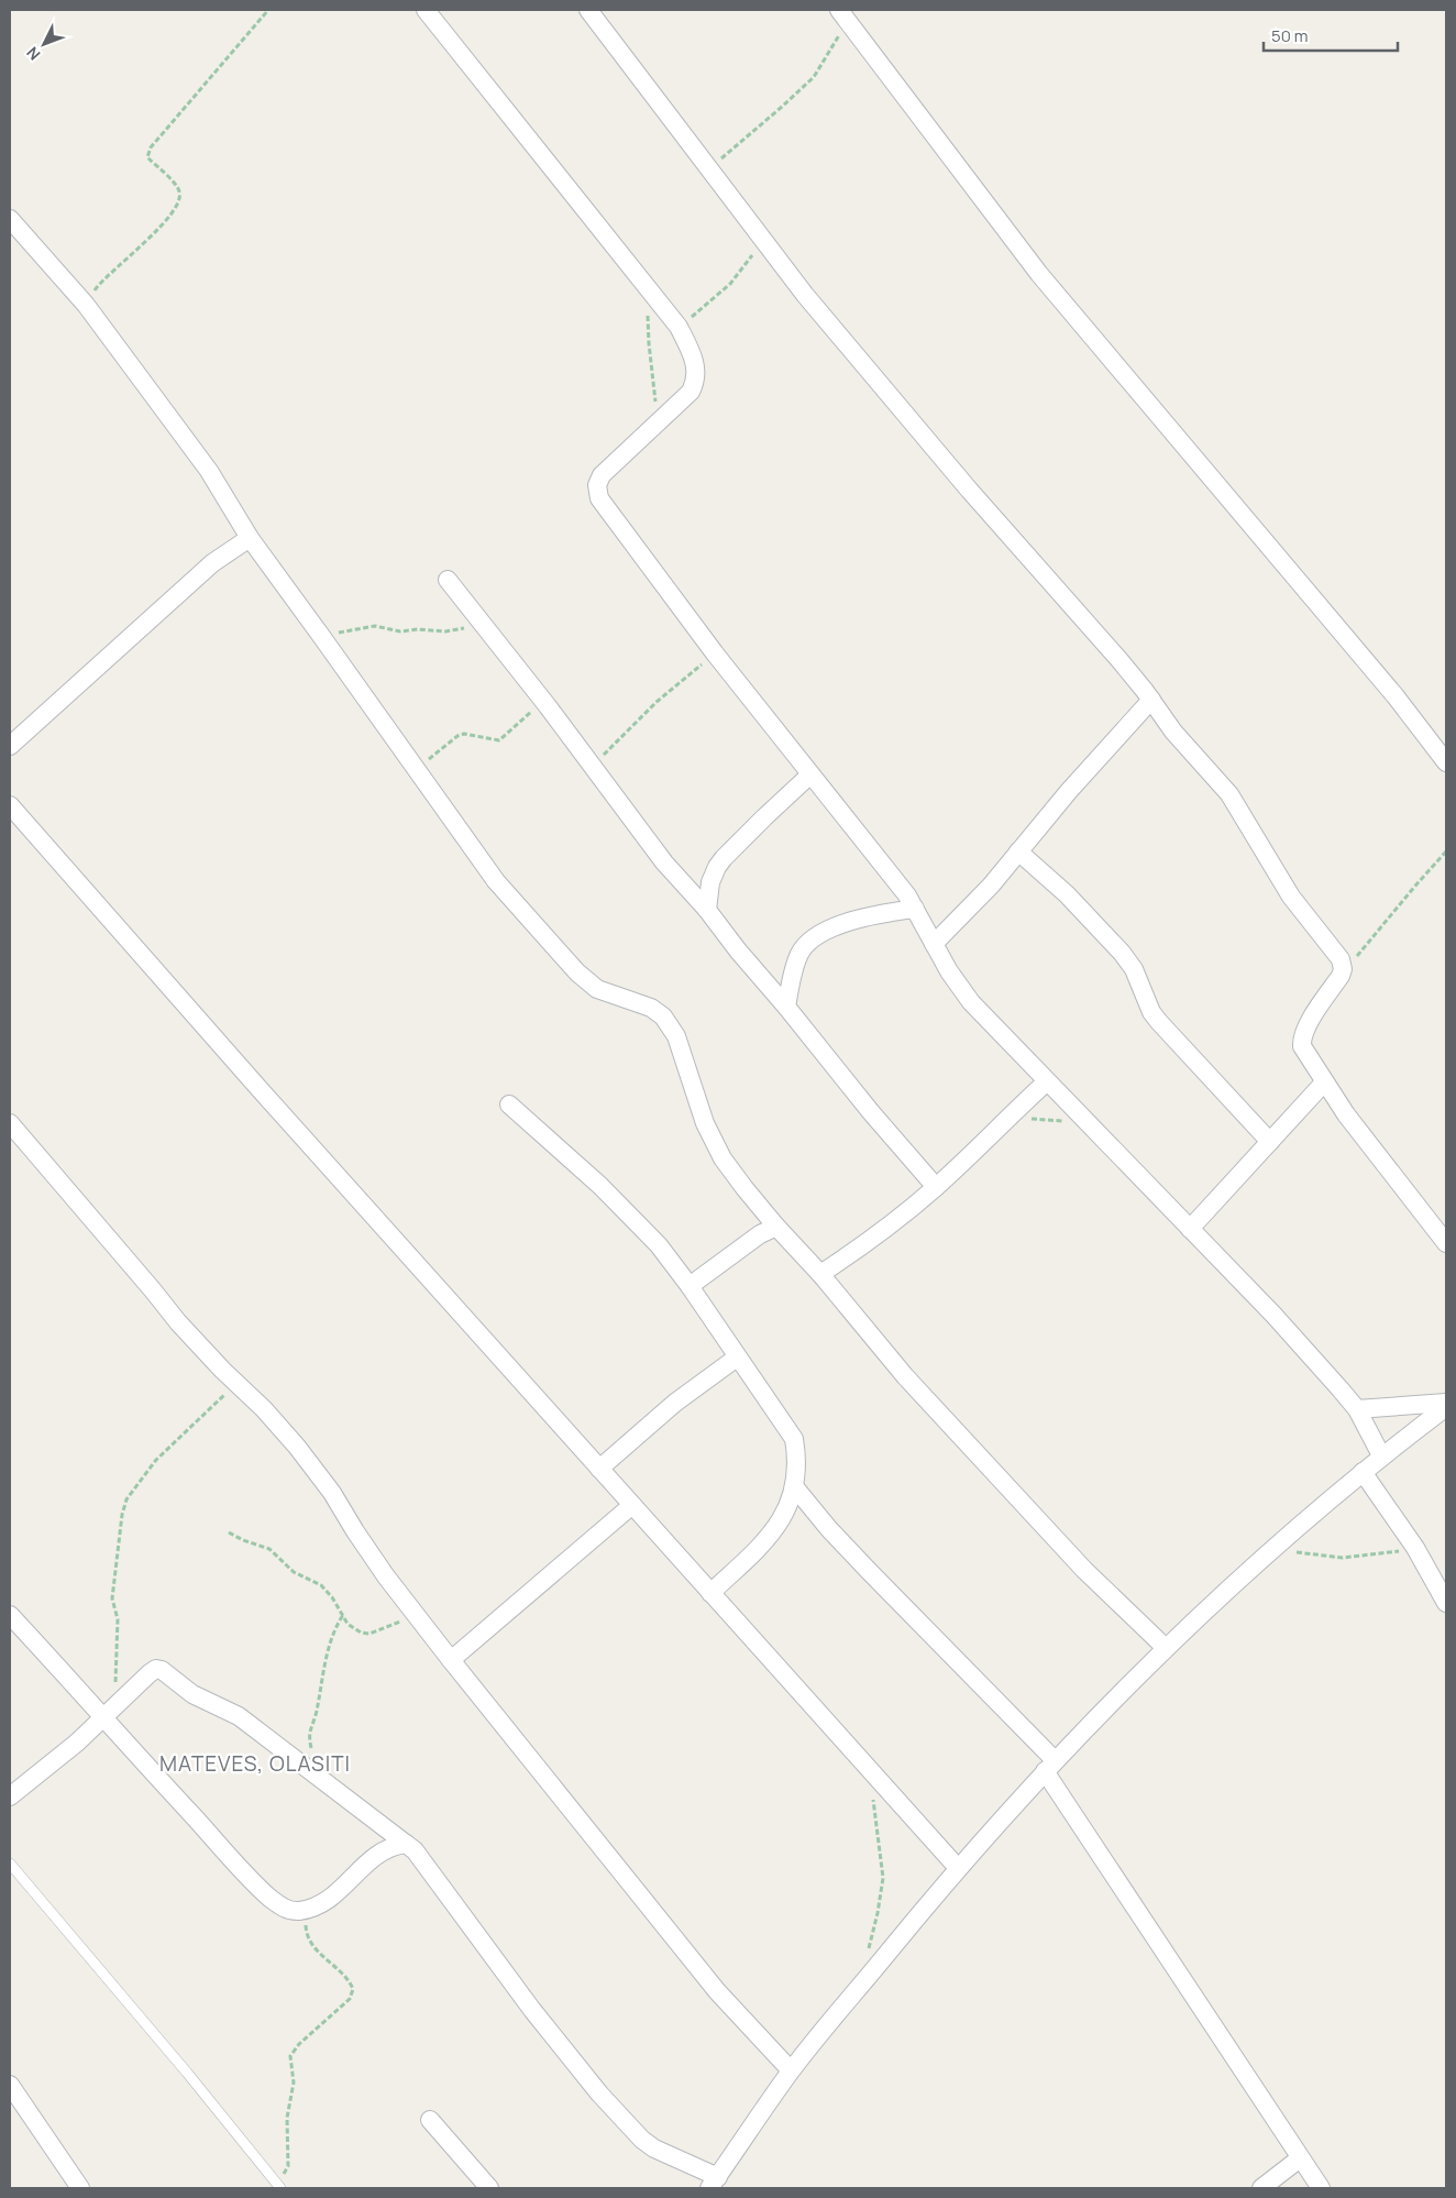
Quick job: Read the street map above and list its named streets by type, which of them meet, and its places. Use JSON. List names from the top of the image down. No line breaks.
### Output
{"districts":["MATEVES, OLASITI"],"scale_bar":"50 m","north":"bottom left"}
